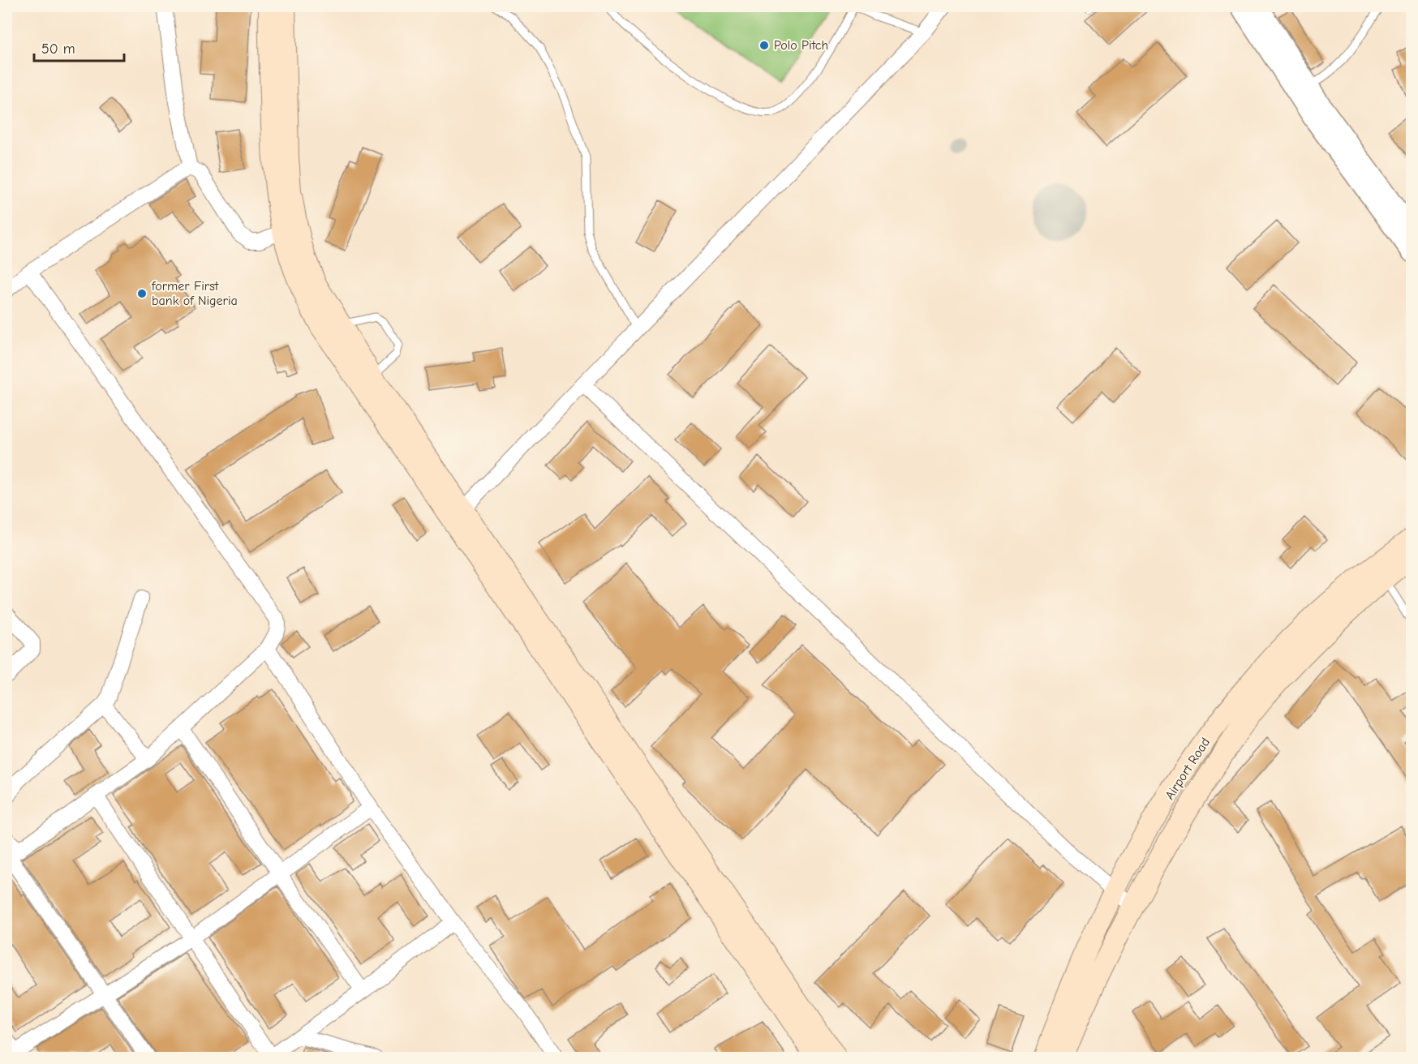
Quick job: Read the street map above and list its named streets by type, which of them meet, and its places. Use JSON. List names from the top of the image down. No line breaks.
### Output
{"streets":{"main road":["Airport Road"]},"places":["Polo Pitch","former First bank of Nigeria"],"scale_bar":"50 m"}
